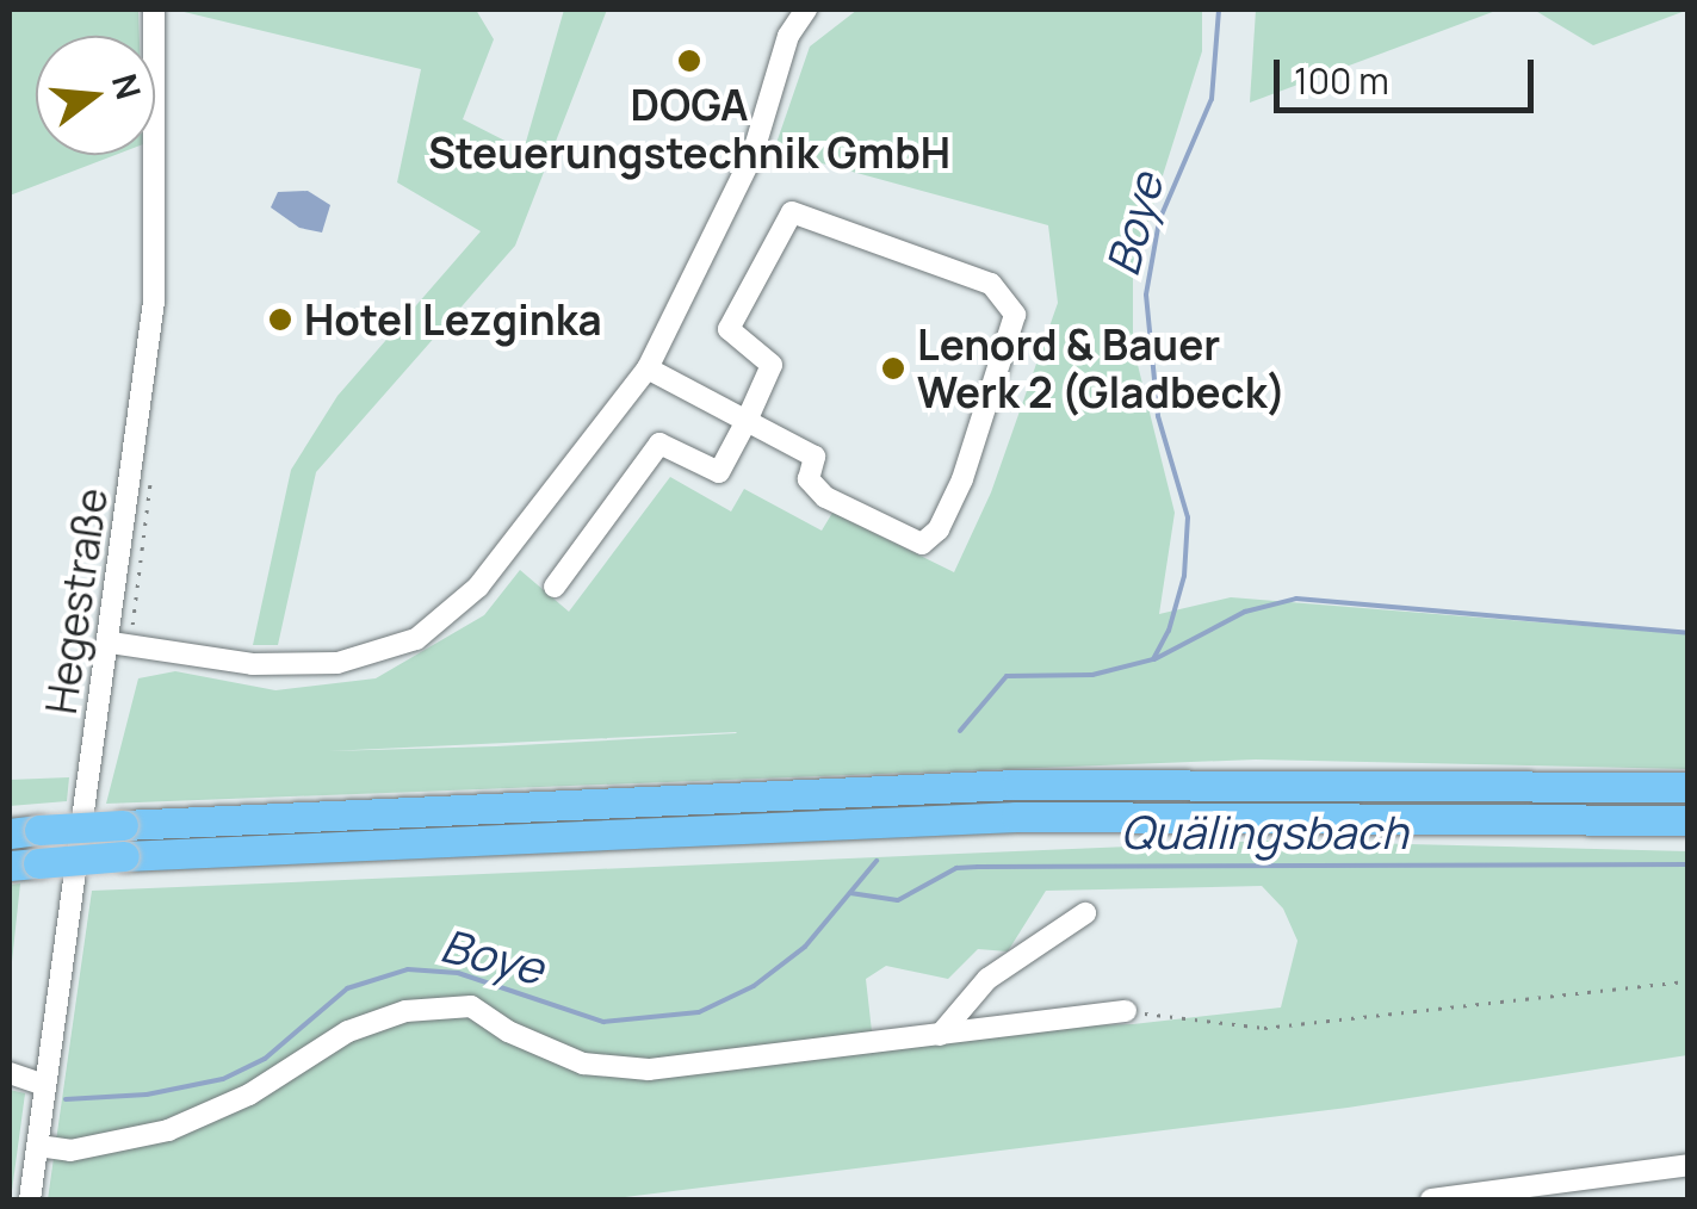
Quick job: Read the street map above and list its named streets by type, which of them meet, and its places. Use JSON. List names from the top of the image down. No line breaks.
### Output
{"streets":{"street":["Hegestraße"]},"water":["Boye","Quälingsbach"],"places":["DOGA Steuerungstechnik GmbH","Hotel Lezginka","Lenord & Bauer Werk 2 (Gladbeck)"],"scale_bar":"100 m","north":"right"}
